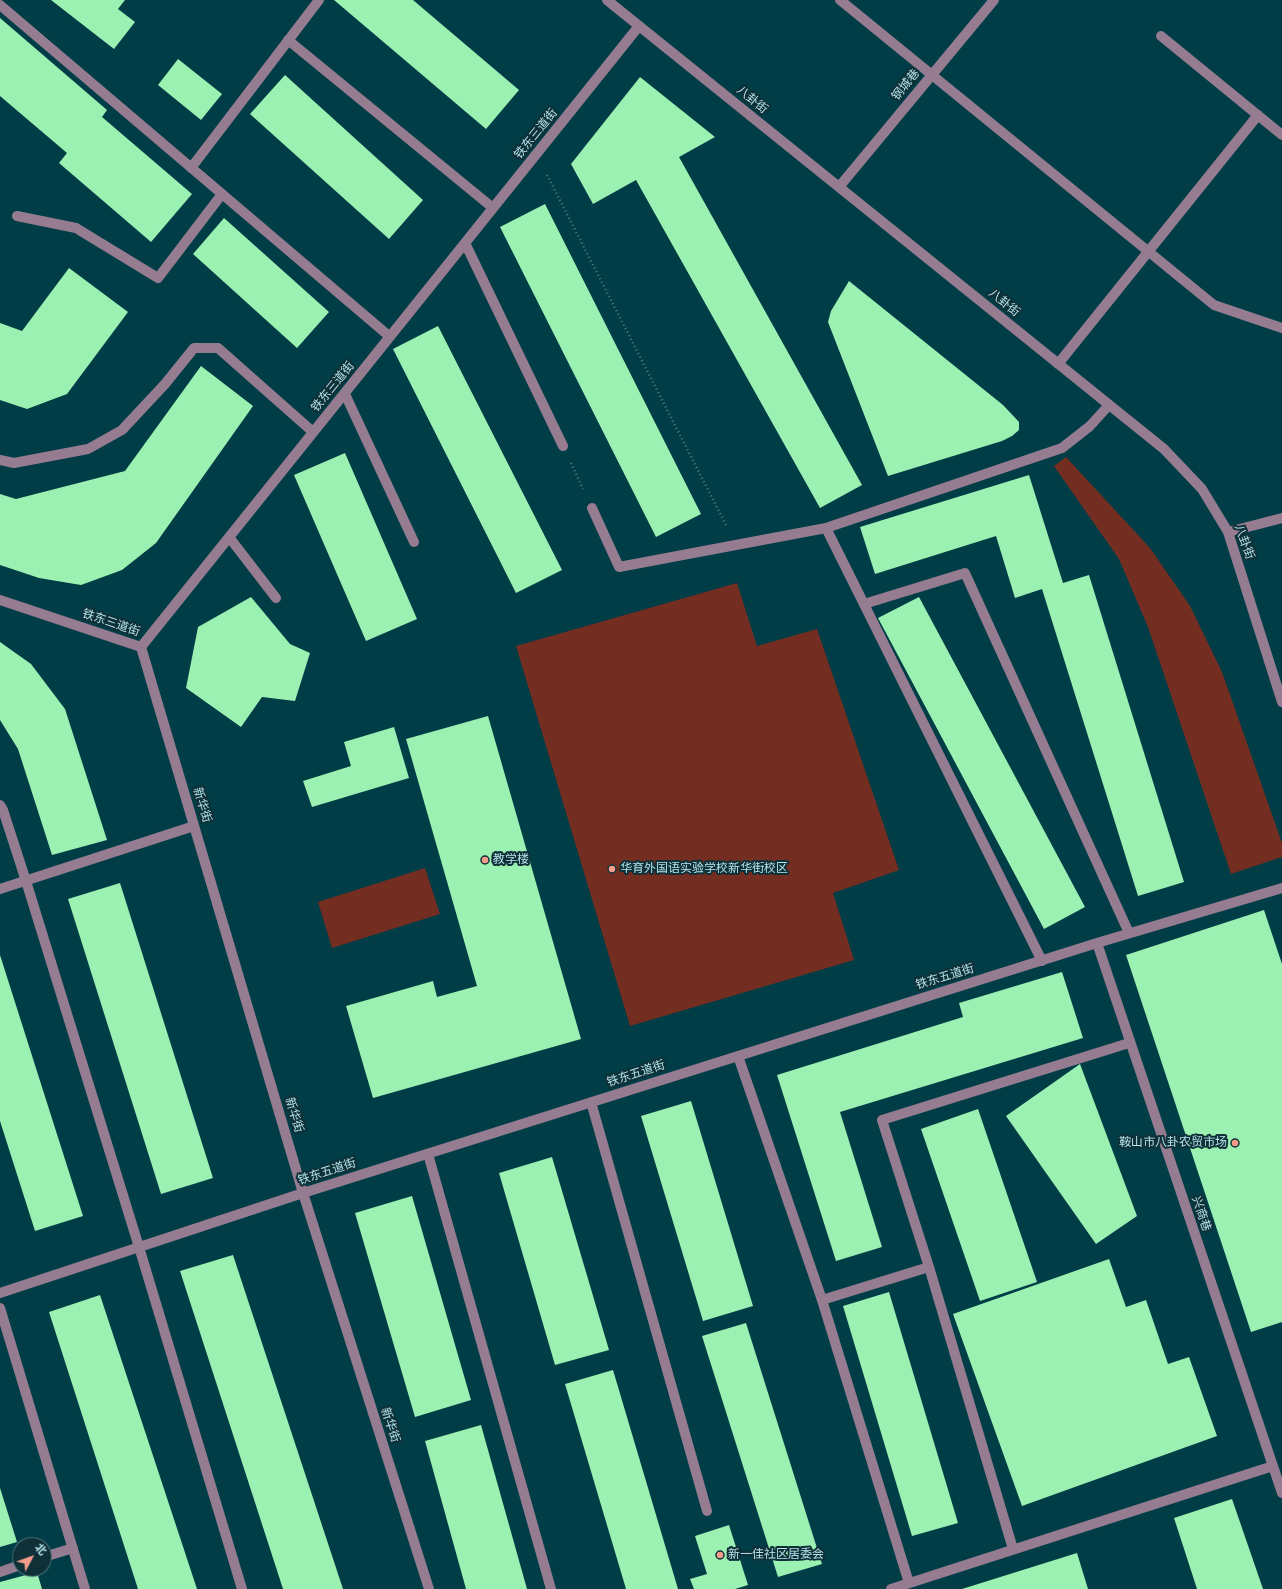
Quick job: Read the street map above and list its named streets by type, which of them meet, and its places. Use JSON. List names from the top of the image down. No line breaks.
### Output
{"streets":{"street":["钢城巷","八卦街","铁东三道街","新华街","铁东五道街","兴商巷"]},"crossings":[["钢城巷","八卦街"],["八卦街","铁东三道街"],["铁东三道街","新华街"],["新华街","铁东五道街"],["铁东五道街","兴商巷"]],"places":["教学楼","华育外国语实验学校新华街校区","鞍山市八卦农贸市场","新一佳社区居委会"],"north":"top right"}
